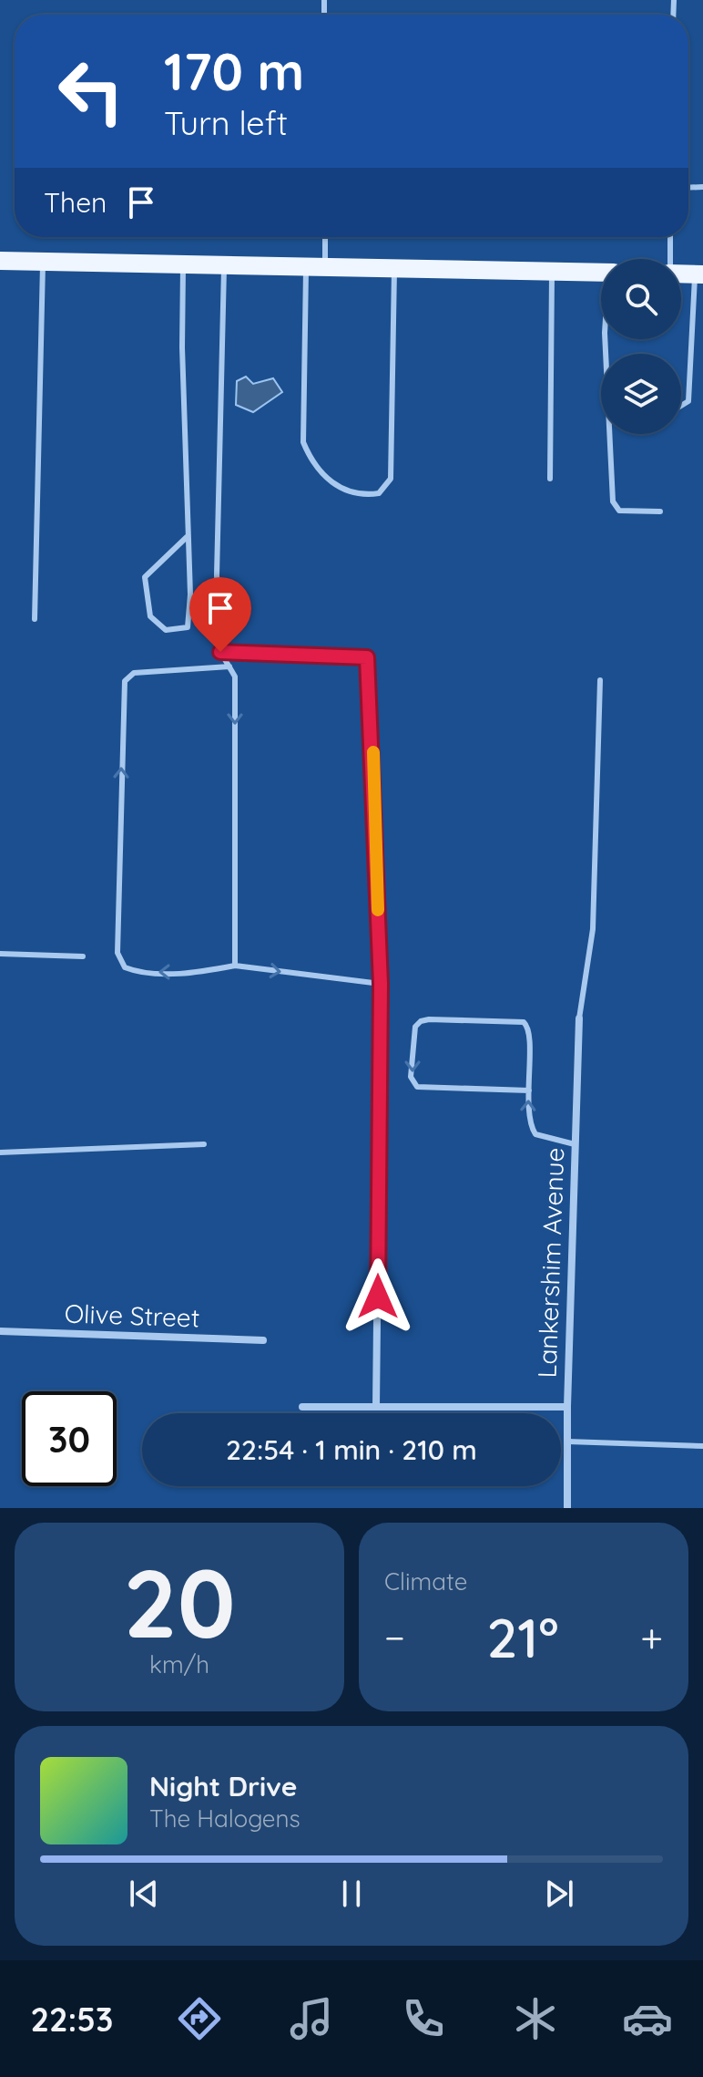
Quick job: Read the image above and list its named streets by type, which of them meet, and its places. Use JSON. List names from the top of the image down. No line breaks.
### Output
{"streets":{"street":["Lankershim Avenue","Olive Street"]},"page":{"turn":["170 m","Turn left"],"then":"Then","limit":"30","trip":"22:54 · 1 min · 210 m","tile":[["20","km/h"],"Climate"],"heat":["−","21°","+"],"song":["Night Drive","The Halogens"],"tabs":"22:53"}}
